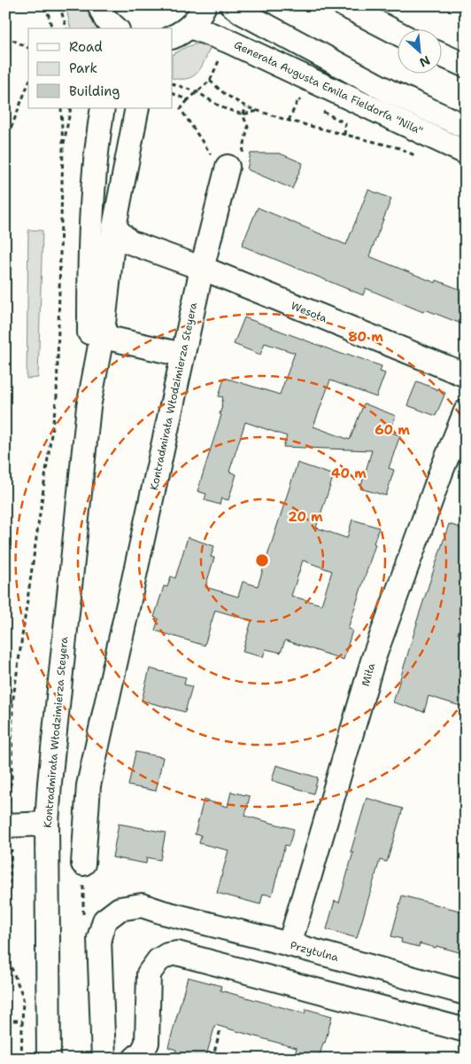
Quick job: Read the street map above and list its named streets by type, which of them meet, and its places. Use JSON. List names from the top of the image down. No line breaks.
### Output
{"streets":{"street":["Generała Augusta Emila Fieldorfa \"Nila\"","Wesoła","Kontradmirała Włodzimierza Steyera","Miła","Przytulna"]},"crossings":[["Wesoła","Kontradmirała Włodzimierza Steyera"],["Miła","Przytulna"]],"legend":["Road","Park","Building"],"north":"bottom right","rings":["80 m","60 m","40 m","20 m"]}
